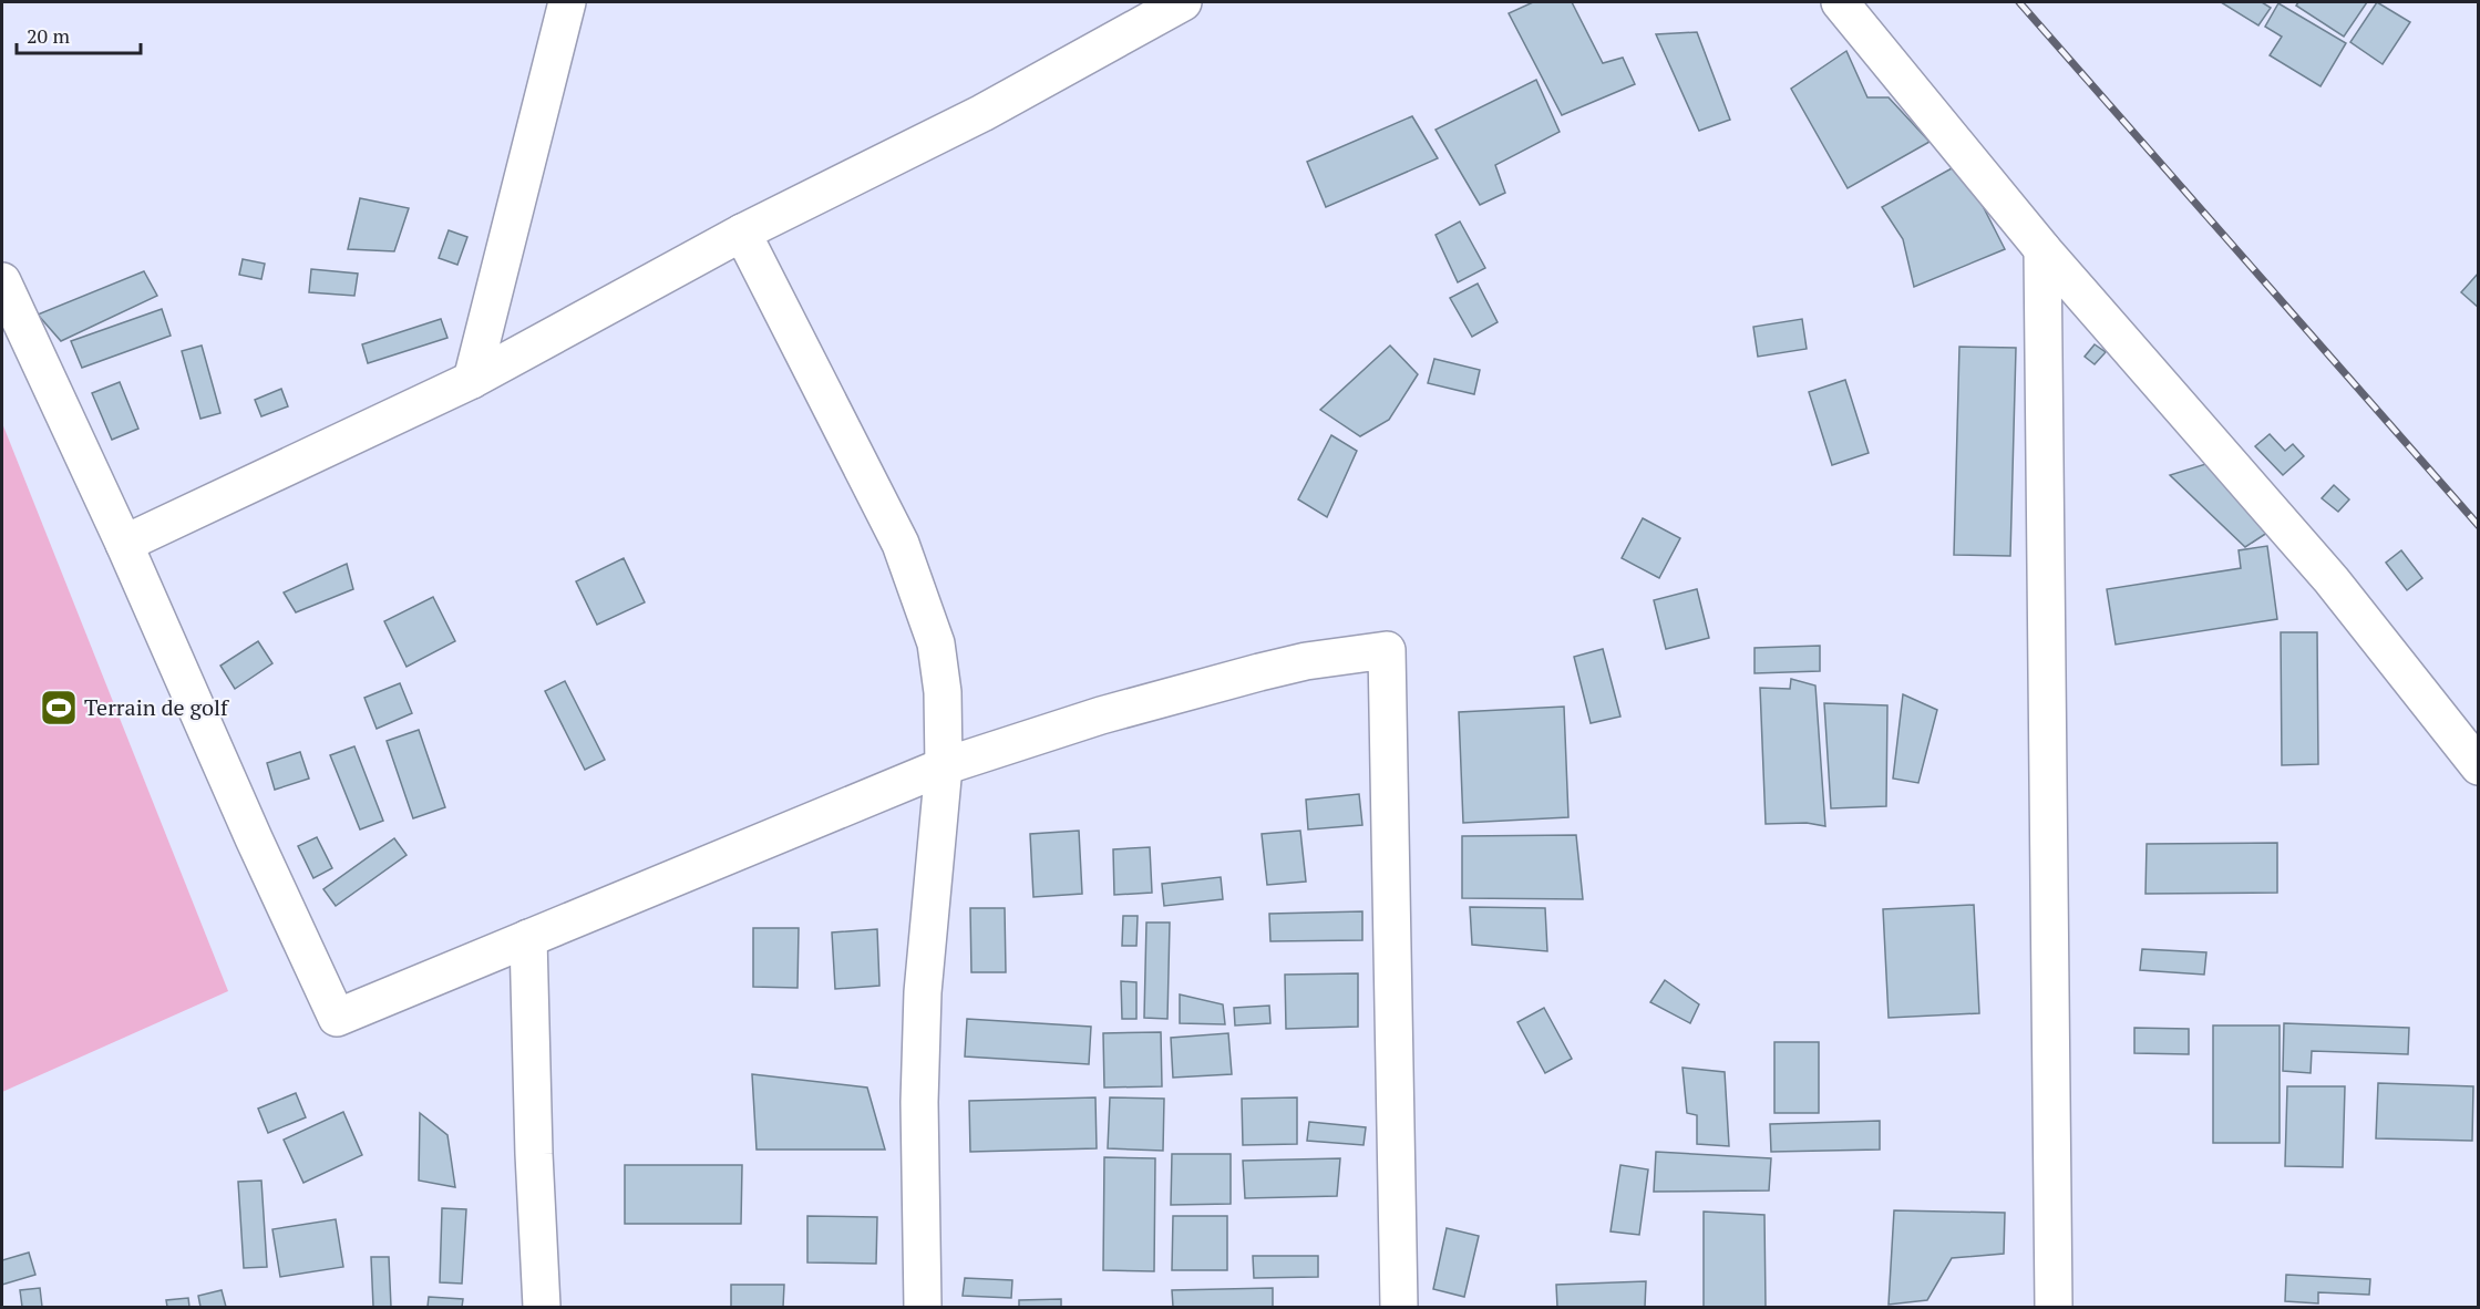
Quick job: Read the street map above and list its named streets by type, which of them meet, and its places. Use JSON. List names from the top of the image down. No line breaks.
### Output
{"places":{"sports":["Terrain de golf"]},"scale_bar":"20 m"}
